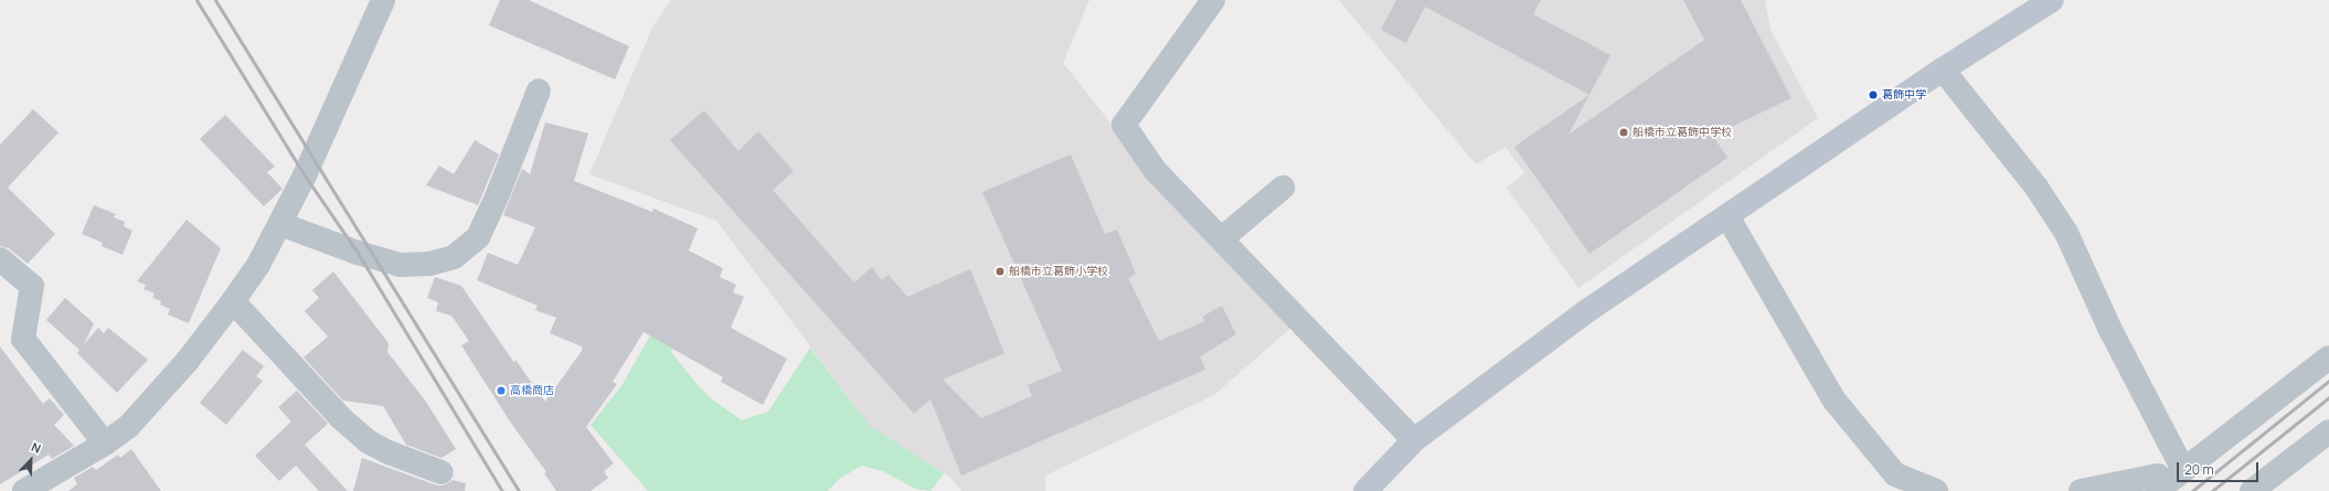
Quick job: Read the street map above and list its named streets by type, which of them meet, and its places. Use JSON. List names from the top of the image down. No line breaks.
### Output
{"places":["葛飾中学","船橋市立葛飾中学校","船橋市立葛飾小学校","高橋商店"],"scale_bar":"20 m","north":"top right"}
